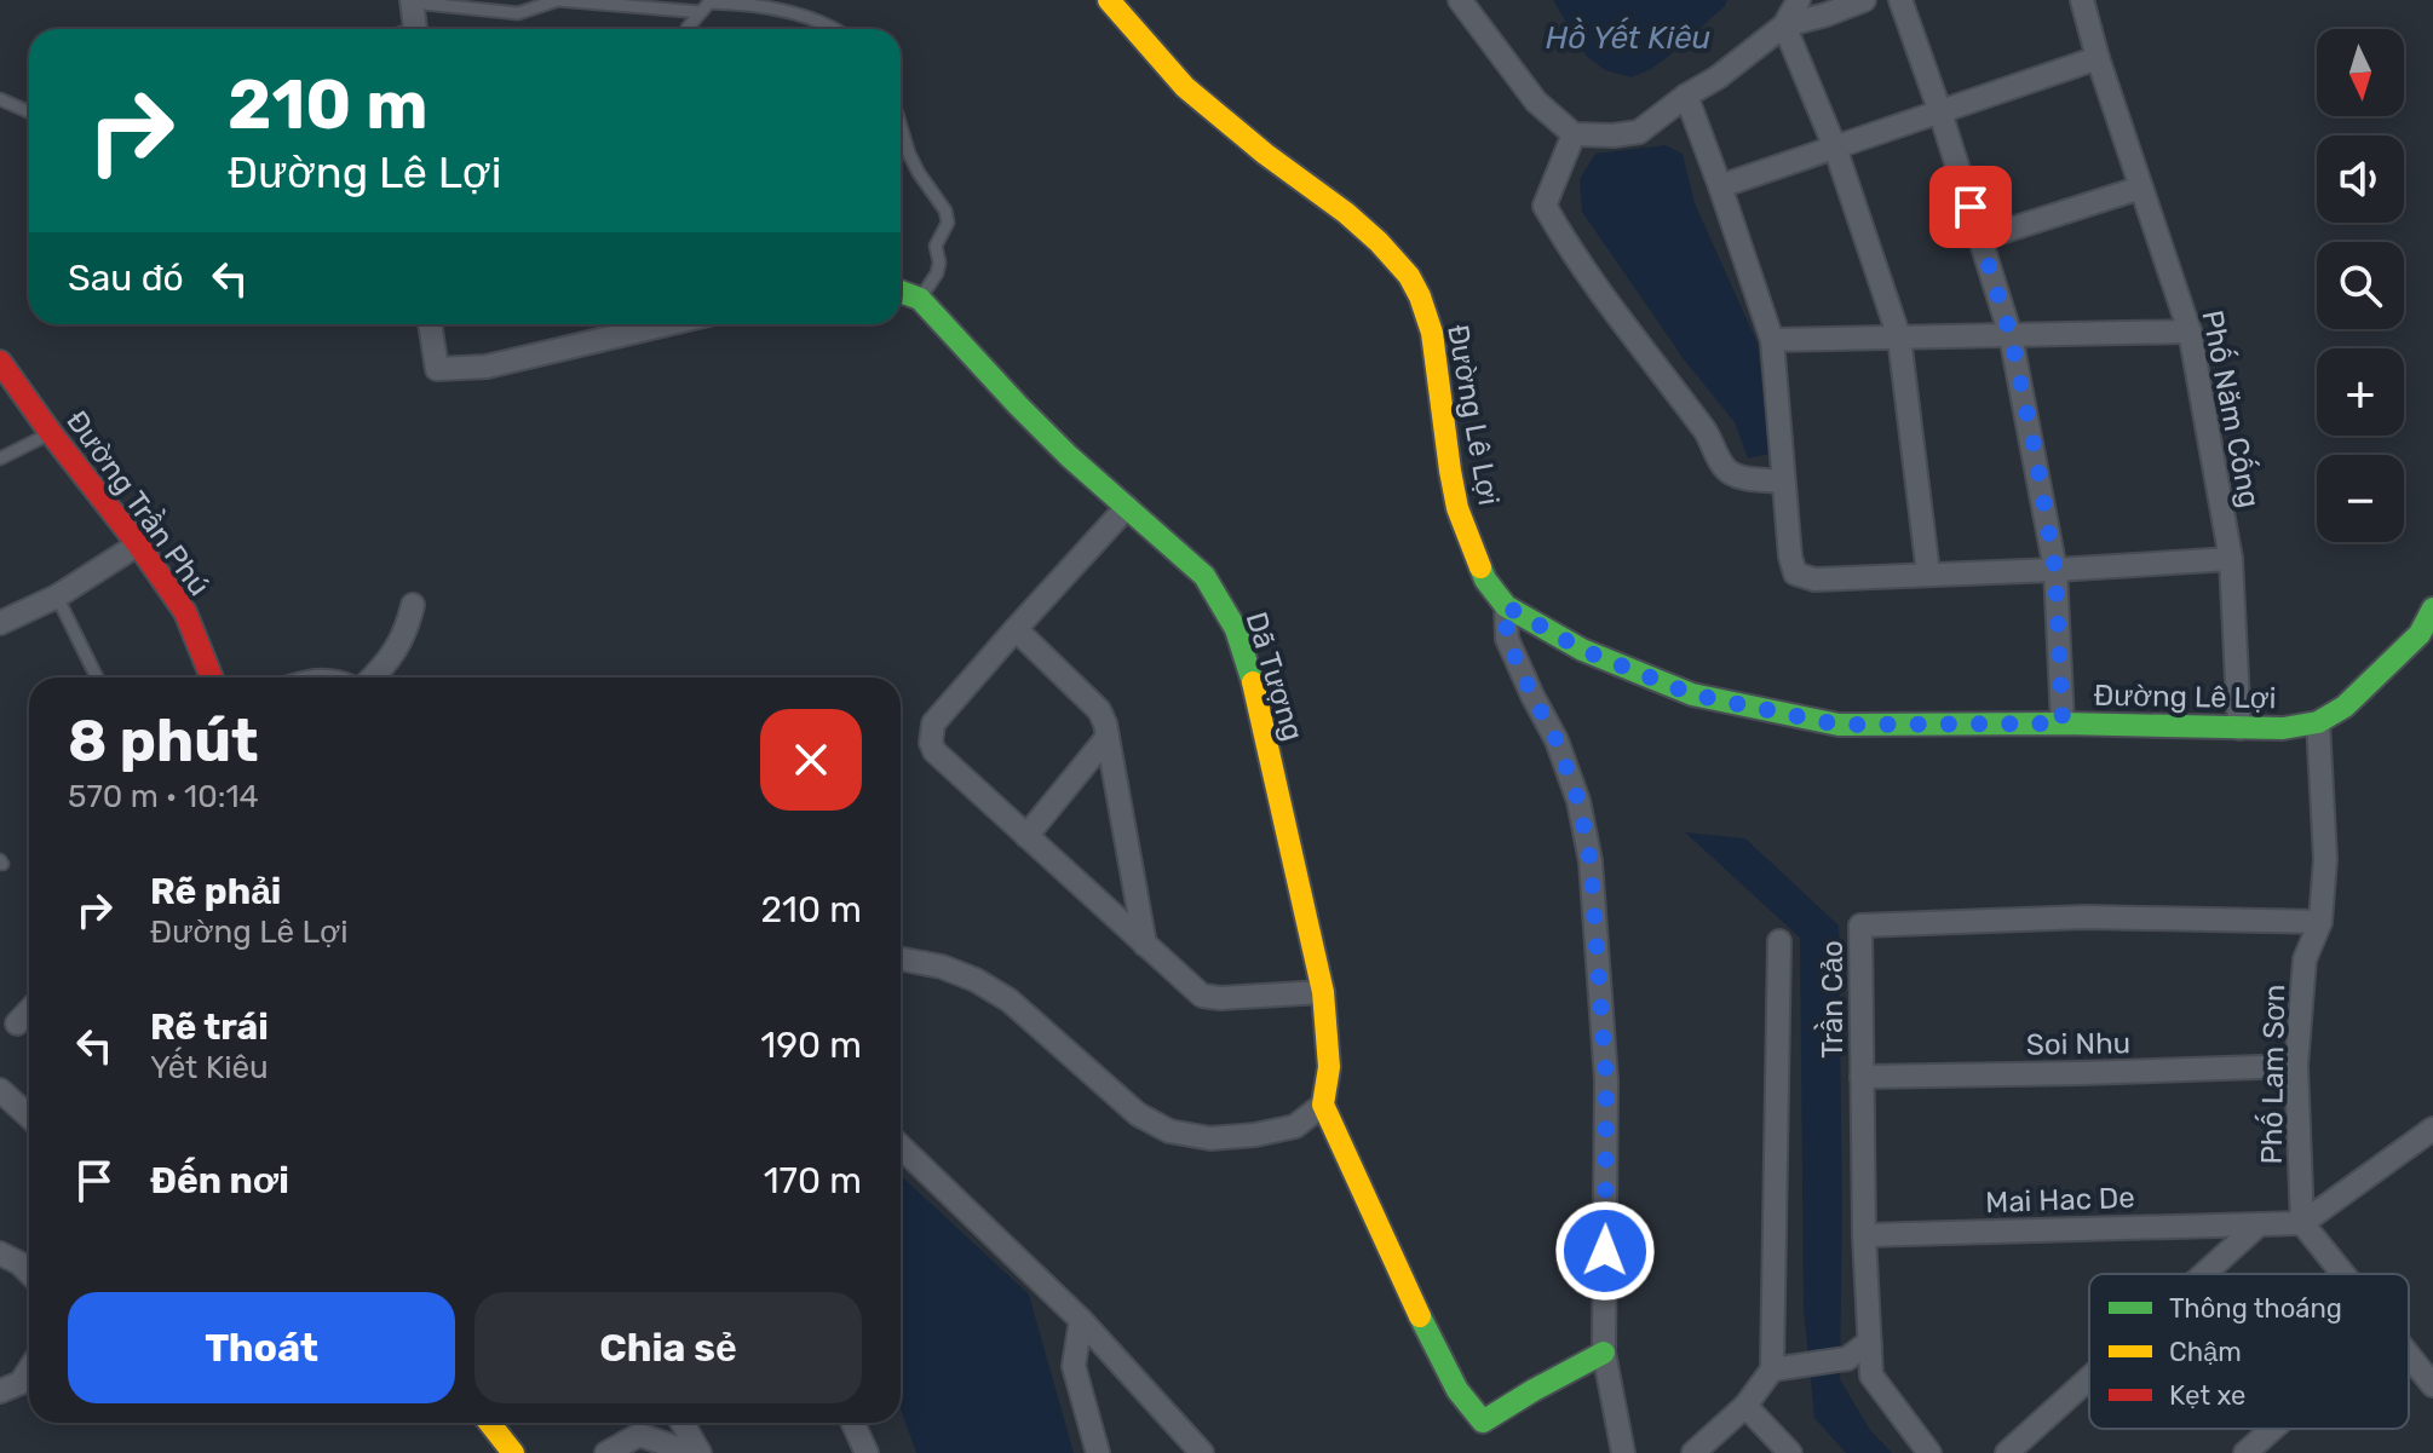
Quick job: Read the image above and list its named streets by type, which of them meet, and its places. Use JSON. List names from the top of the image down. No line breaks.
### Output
{"streets":{"street":["Phố Năm Cống","Đường Lê Lợi","Đường Trần Phú","Dã Tượng","Trần Cảo","Soi Nhu","Phố Lam Sơn","Mai Hac De"]},"crossings":[["Phố Năm Cống","Đường Lê Lợi"],["Đường Lê Lợi","Phố Lam Sơn"],["Trần Cảo","Soi Nhu"],["Trần Cảo","Phố Lam Sơn"],["Trần Cảo","Mai Hac De"],["Soi Nhu","Phố Lam Sơn"],["Phố Lam Sơn","Mai Hac De"]],"water":["Hồ Yết Kiêu"],"legend":["Thông thoáng","Chậm","Kẹt xe"],"north":"bottom","page":{"map_buttons":["+","−"],"turn":["210 m","Đường Lê Lợi"],"then":"Sau đó","heading":["8 phút","570 m · 10:14"],"list":[{"name":"Rẽ phải","note":"Đường Lê Lợi","value":"210 m"},{"name":"Rẽ trái","note":"Yết Kiêu","value":"190 m"},{"name":"Đến nơi","value":"170 m"}],"buttons":["Thoát","Chia sẻ"]}}
